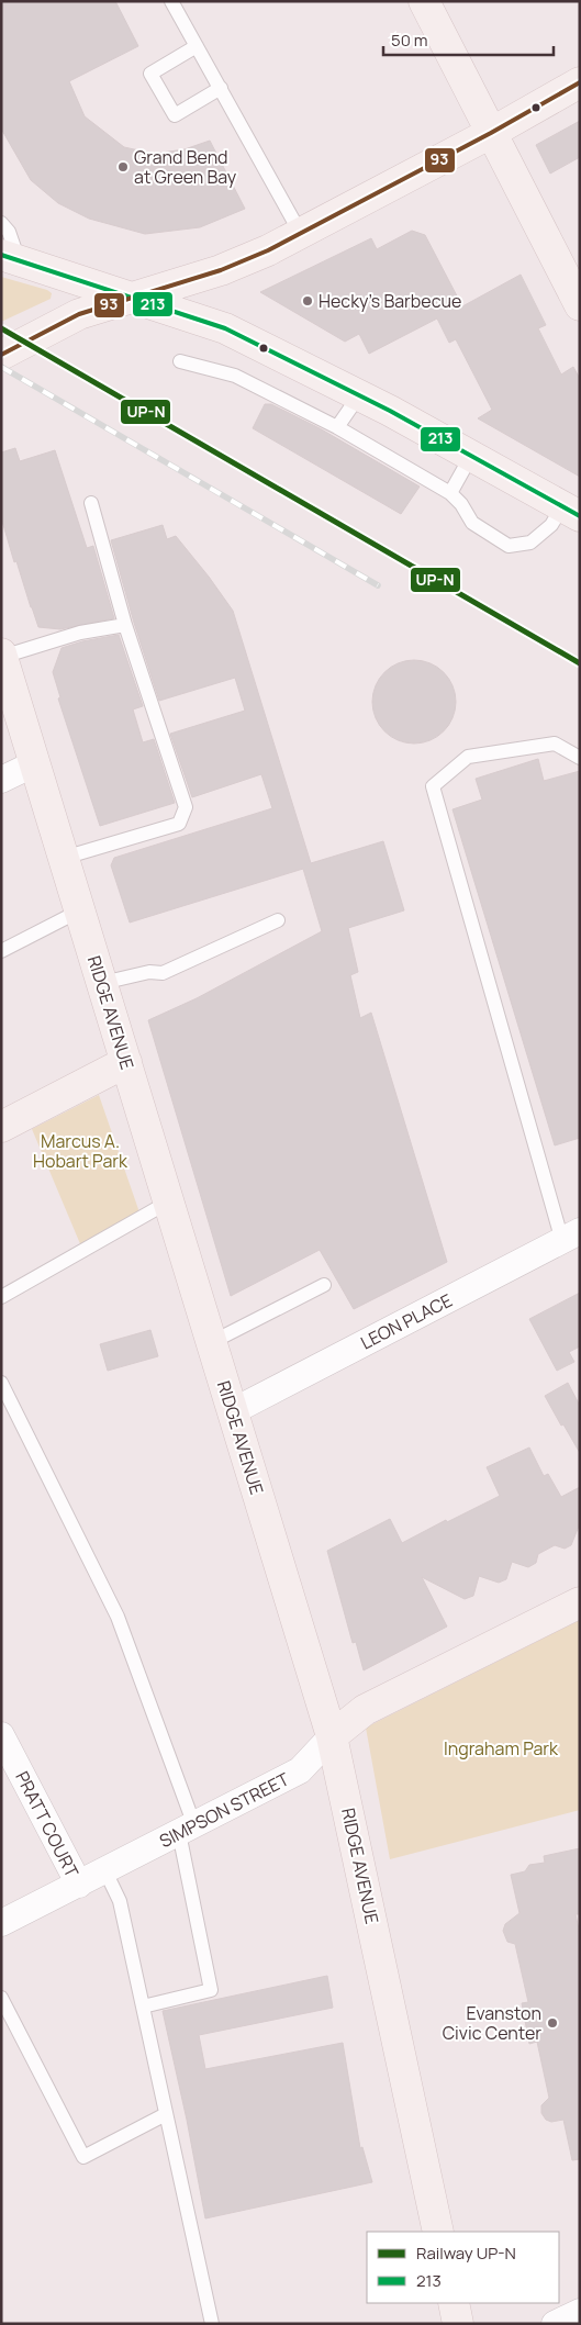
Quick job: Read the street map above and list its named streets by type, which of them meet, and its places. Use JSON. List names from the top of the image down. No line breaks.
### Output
{"streets":{"street":["RIDGE AVENUE","LEON PLACE","SIMPSON STREET","PRATT COURT"]},"crossings":[["RIDGE AVENUE","LEON PLACE"],["RIDGE AVENUE","SIMPSON STREET"],["SIMPSON STREET","PRATT COURT"]],"parks":["Marcus A. Hobart Park","Ingraham Park"],"places":["Grand Bend at Green Bay","Hecky's Barbecue","Evanston Civic Center"],"lines":["transit line 93","transit line 213","rail line UP-N"],"legend":["Railway UP-N","213"],"scale_bar":"50 m"}
